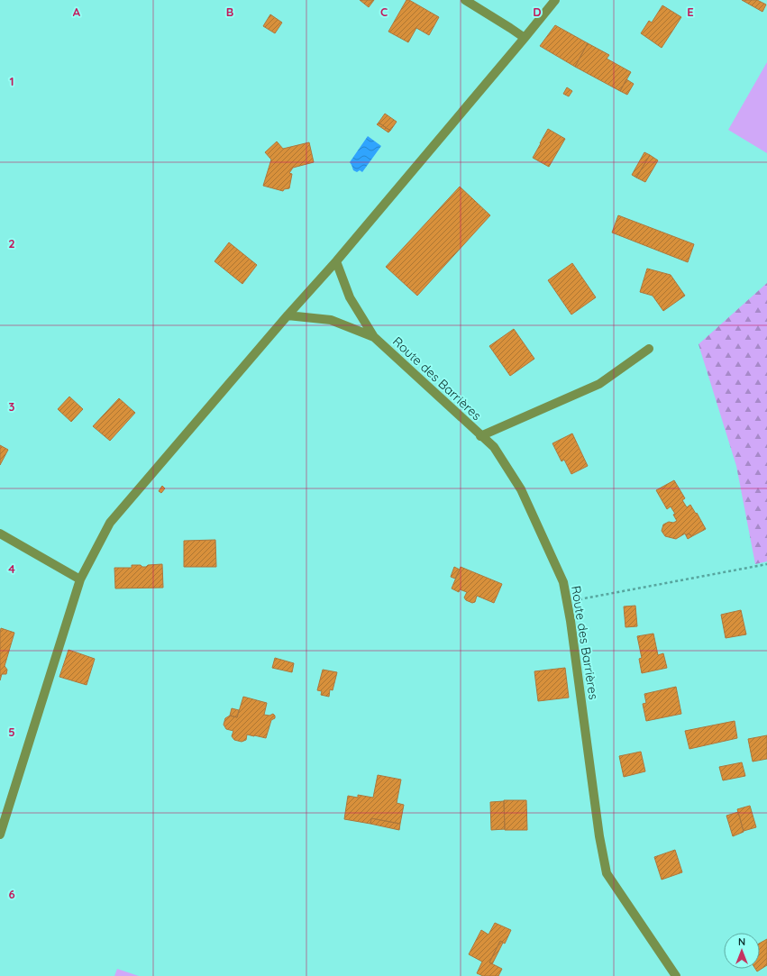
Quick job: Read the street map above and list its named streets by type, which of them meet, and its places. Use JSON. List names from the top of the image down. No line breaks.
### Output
{"streets":{"street":["Route des Barrières"]},"north":"top","grid":{"columns":["A","B","C","D","E"],"rows":["1","2","3","4","5","6"]}}
